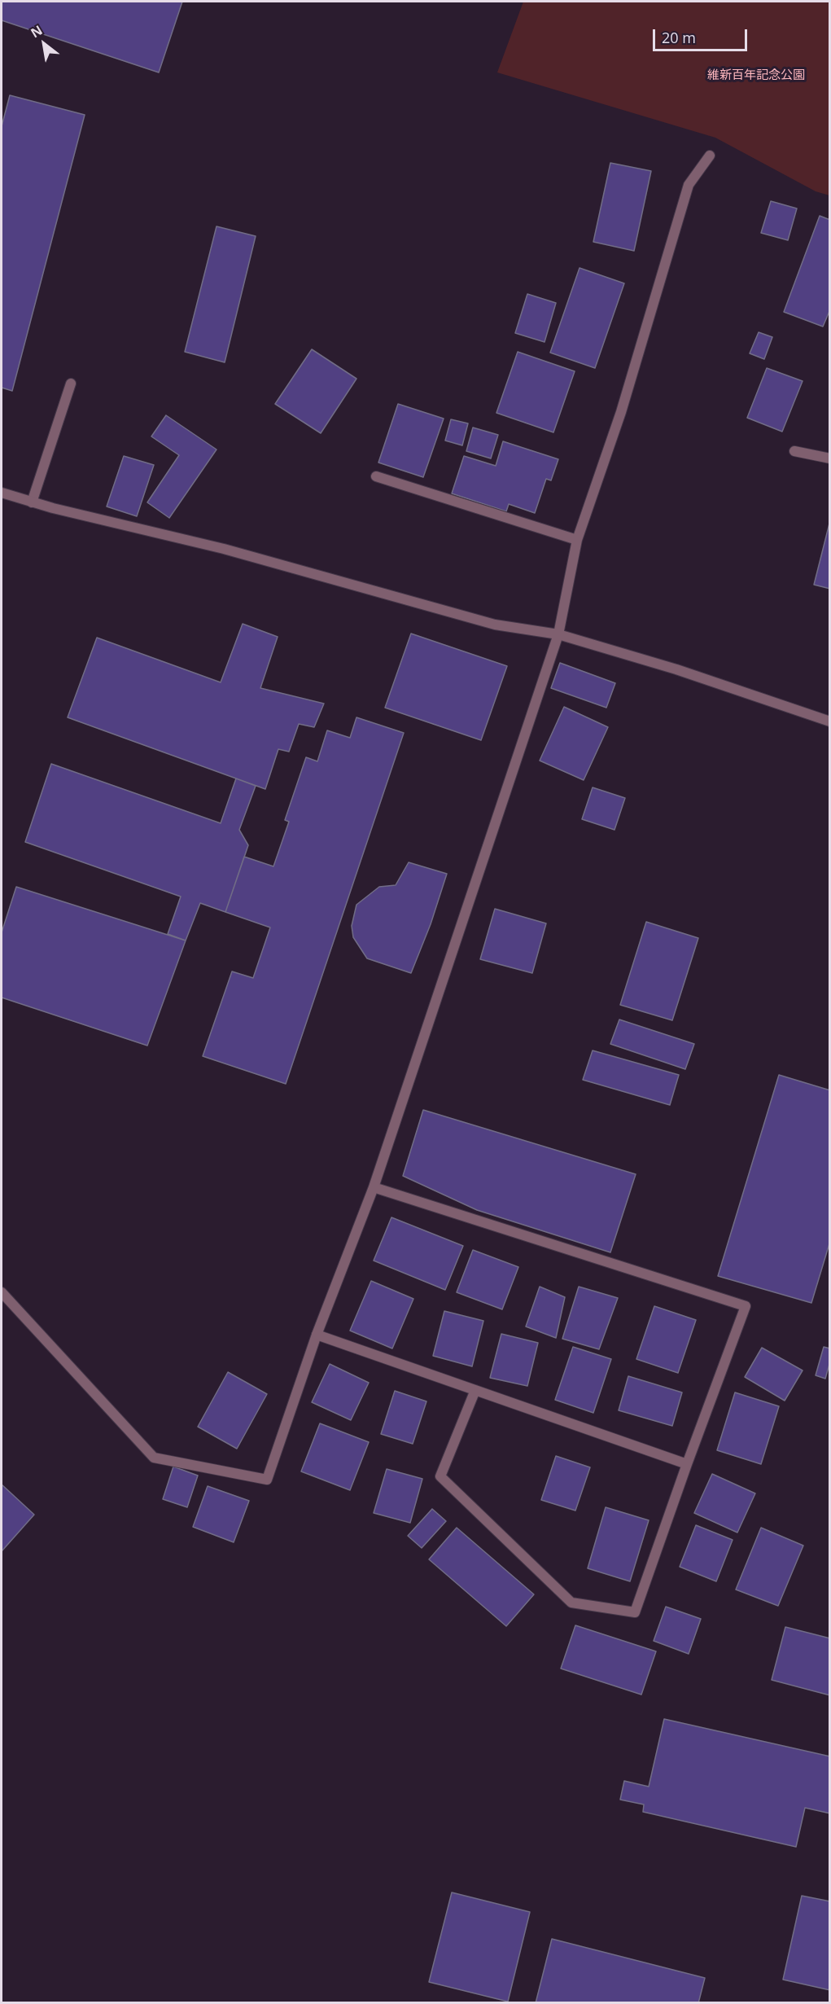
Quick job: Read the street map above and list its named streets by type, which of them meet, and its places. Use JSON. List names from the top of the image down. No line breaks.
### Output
{"parks":["維新百年記念公園"],"scale_bar":"20 m","north":"top left"}
